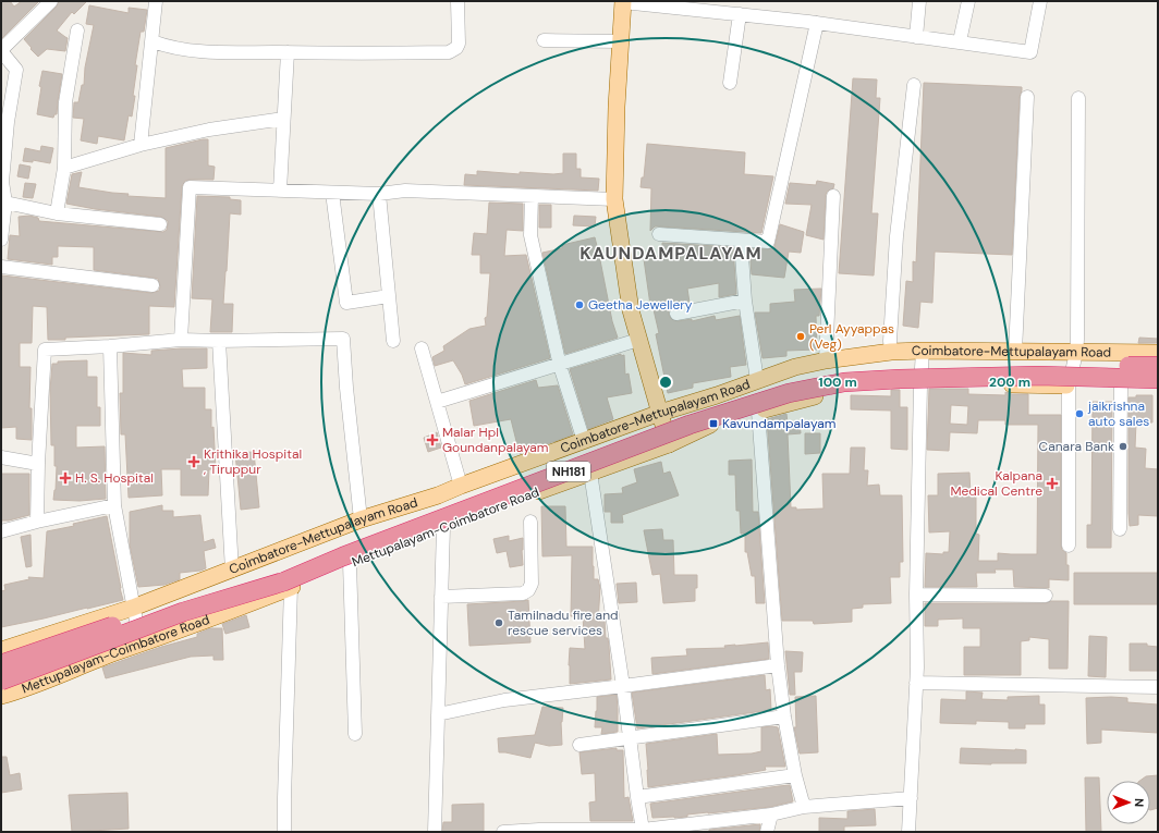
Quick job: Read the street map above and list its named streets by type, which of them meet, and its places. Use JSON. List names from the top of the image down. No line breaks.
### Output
{"streets":{"highway":["NH181"],"main road":["Coimbatore-Mettupalayam Road","Mettupalayam-Coimbatore Road"]},"districts":["KAUNDAMPALAYAM"],"places":{"other":["Geetha Jewellery","Perl Ayyappas (Veg)","jaikrishna auto sales","Canara Bank","Tamilnadu fire and rescue services"],"transit":["Kavundampalayam"],"health":["Malar Hpl Goundanpalayam","Krithika Hospital , Tiruppur","H. S. Hospital","Kalpana Medical Centre"]},"north":"right","rings":["100 m","200 m"]}
